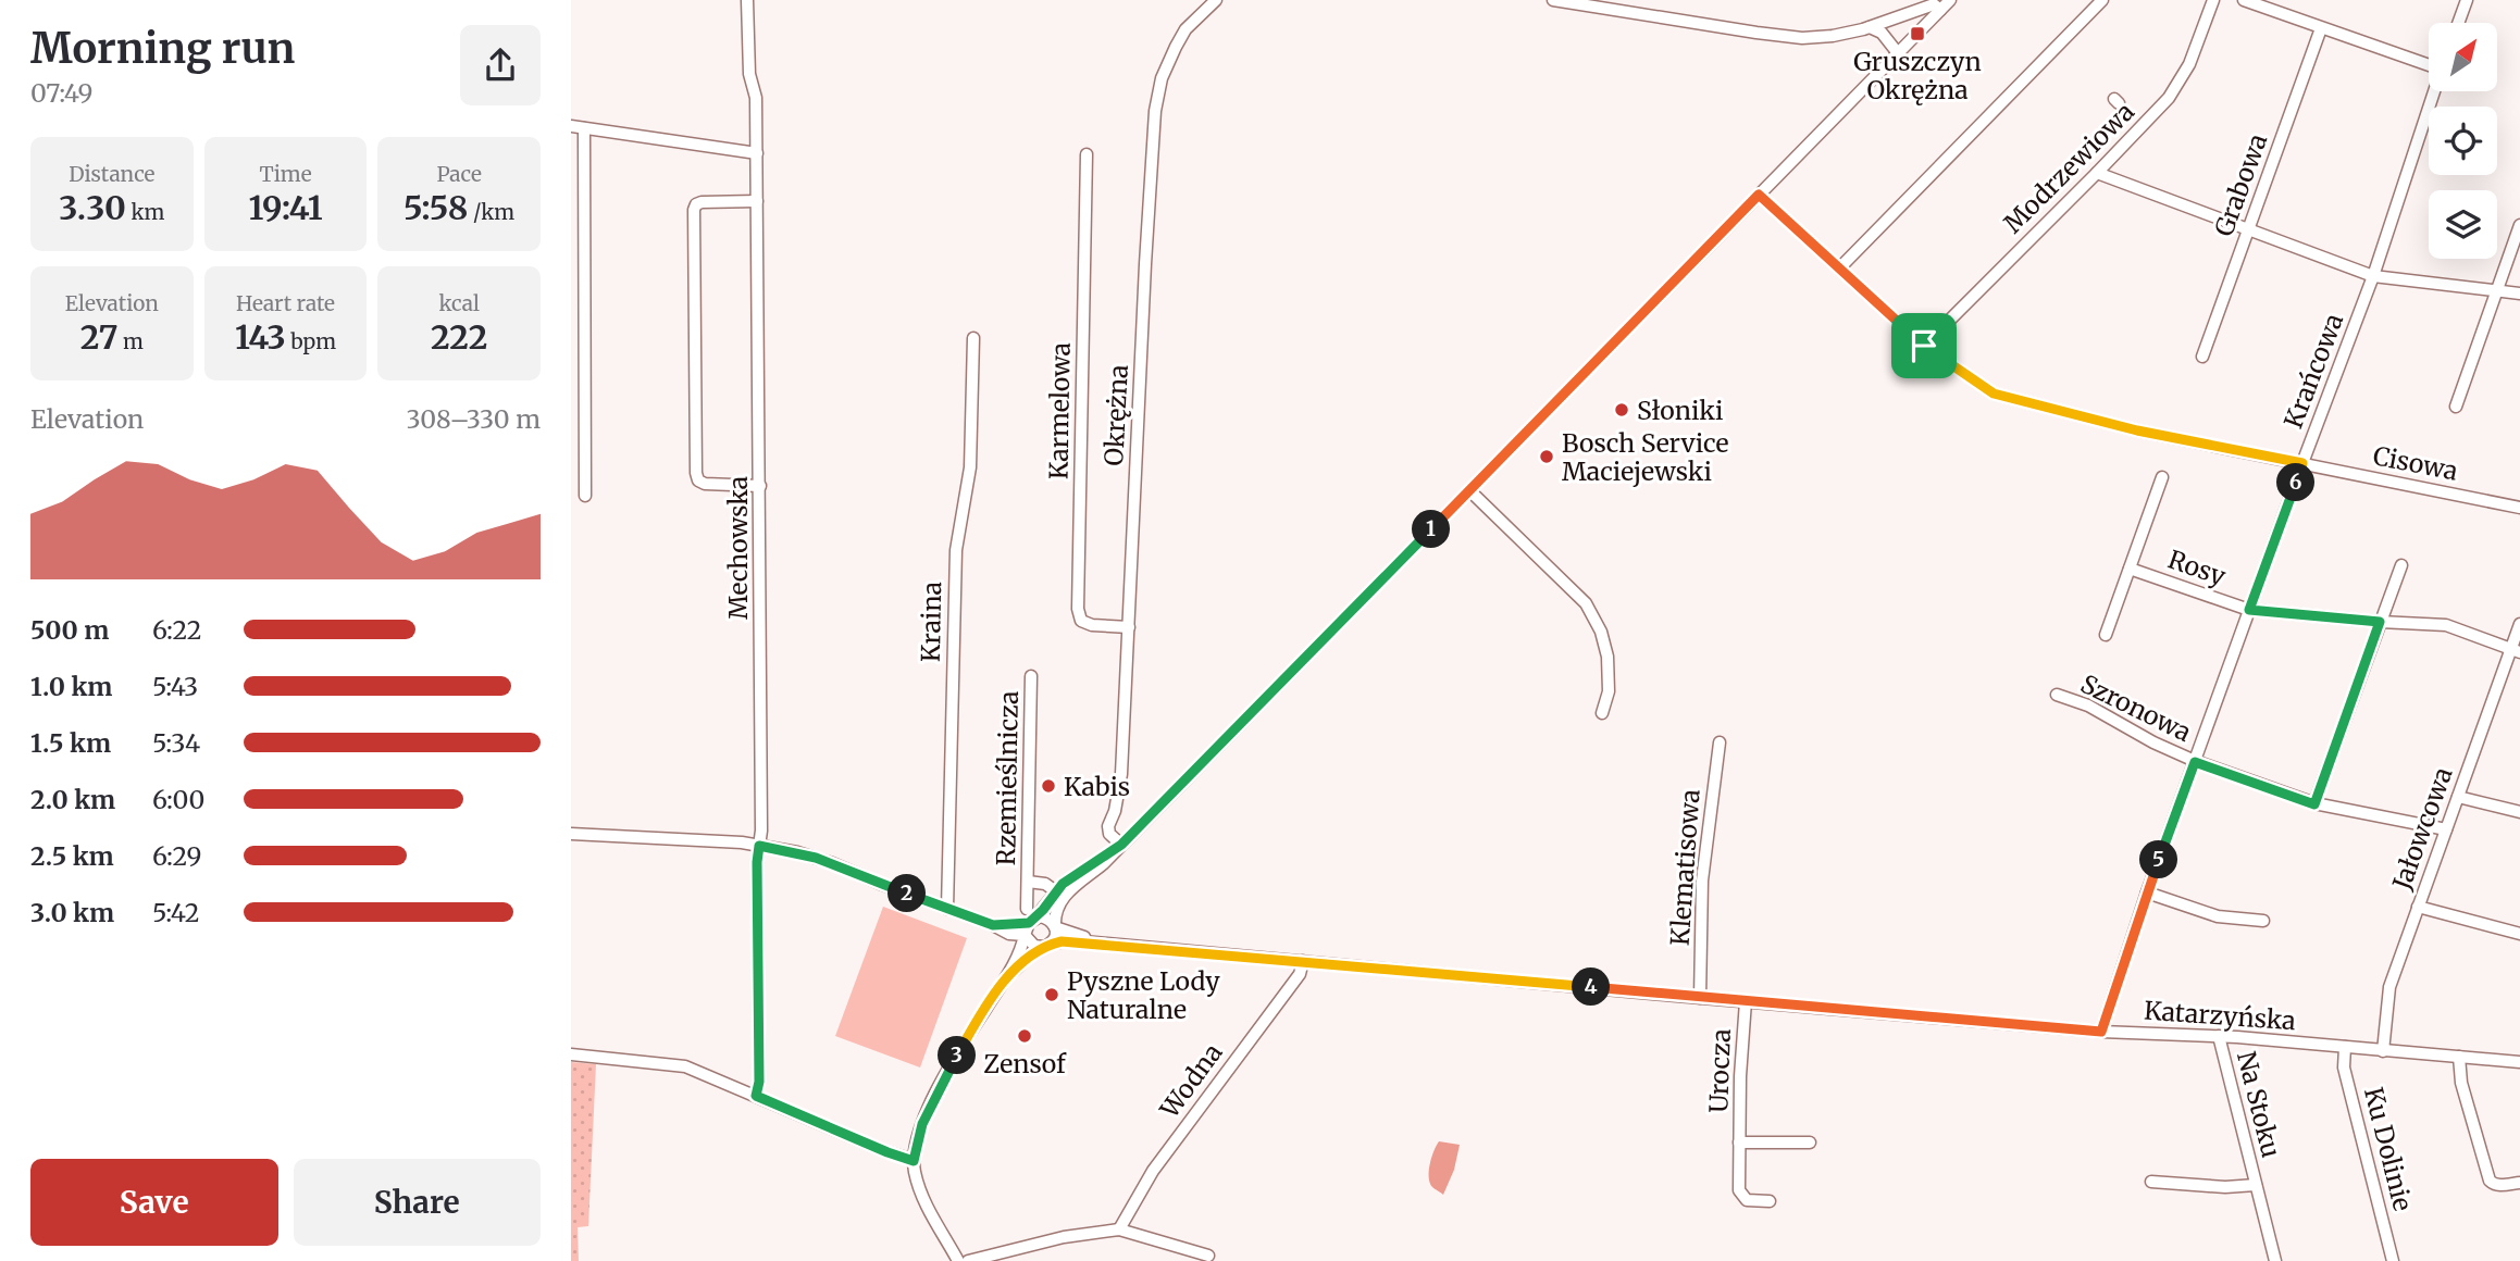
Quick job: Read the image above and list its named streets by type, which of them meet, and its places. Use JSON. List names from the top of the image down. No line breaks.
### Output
{"streets":{"street":["Modrzewiowa","Grabowa","Krańcowa","Karmelowa","Okrężna","Cisowa","Mechowska","Rosy","Kraina","Szronowa","Rzemieślnicza","Jałowcowa","Klematisowa","Katarzyńska","Urocza","Wodna","Na Stoku","Ku Dolinie"]},"crossings":[["Modrzewiowa","Cisowa"],["Krańcowa","Cisowa"],["Krańcowa","Rosy"],["Krańcowa","Szronowa"],["Krańcowa","Katarzyńska"],["Karmelowa","Okrężna"],["Rosy","Jałowcowa"],["Szronowa","Jałowcowa"],["Rzemieślnicza","Katarzyńska"],["Jałowcowa","Katarzyńska"],["Klematisowa","Katarzyńska"],["Katarzyńska","Urocza"],["Katarzyńska","Wodna"],["Katarzyńska","Na Stoku"],["Katarzyńska","Ku Dolinie"]],"places":{"transit":["Gruszczyn Okrężna"],"other":["Słoniki","Bosch Service Maciejewski","Kabis","Pyszne Lody Naturalne","Zensof"]},"north":"top right","page":{"heading":["Morning run","07:49"],"stats":[["Distance","3.30 km"],["Time","19:41"],["Pace","5:58 /km"],["Elevation","27 m"],["Heart rate","143 bpm"],["kcal","222"]],"chart":["Elevation","308–330 m"],"pins":["6","1","5","2","4","3"],"list":[{"name":"500 m","note":"6:22"},{"name":"1.0 km","note":"5:43"},{"name":"1.5 km","note":"5:34"},{"name":"2.0 km","note":"6:00"},{"name":"2.5 km","note":"6:29"},{"name":"3.0 km","note":"5:42"}],"buttons":["Save","Share"]}}
